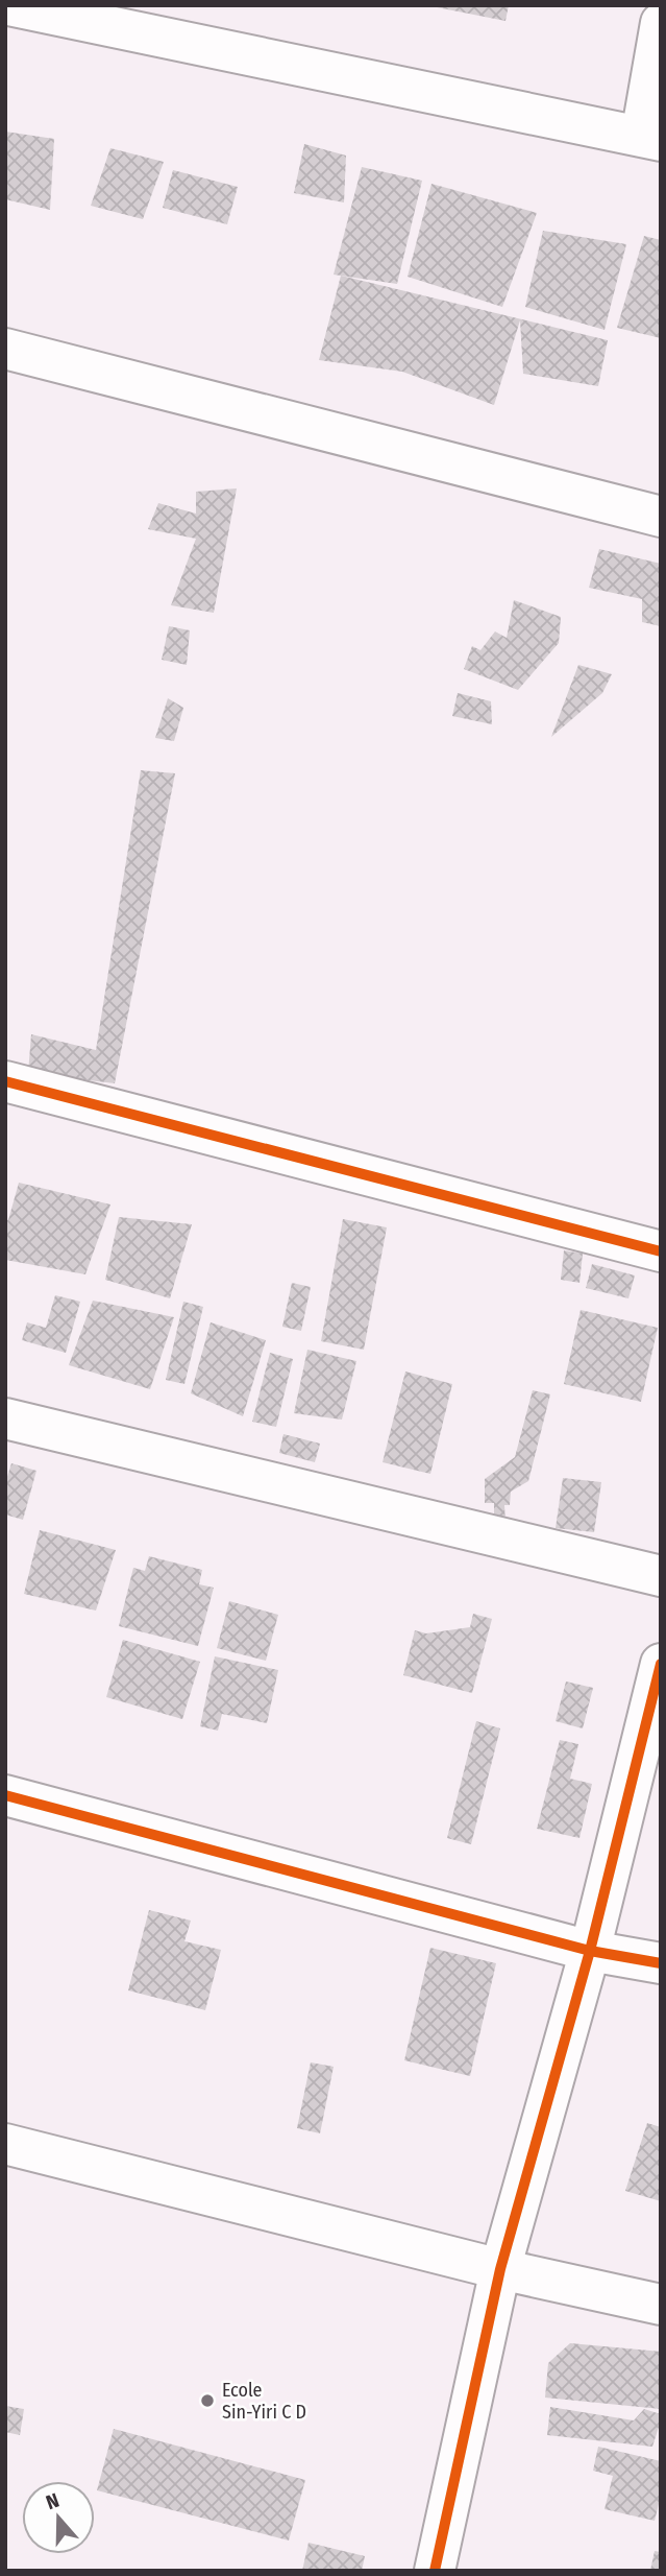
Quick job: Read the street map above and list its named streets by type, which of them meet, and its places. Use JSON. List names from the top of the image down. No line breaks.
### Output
{"places":["Ecole Sin-Yiri C D"],"north":"top"}
